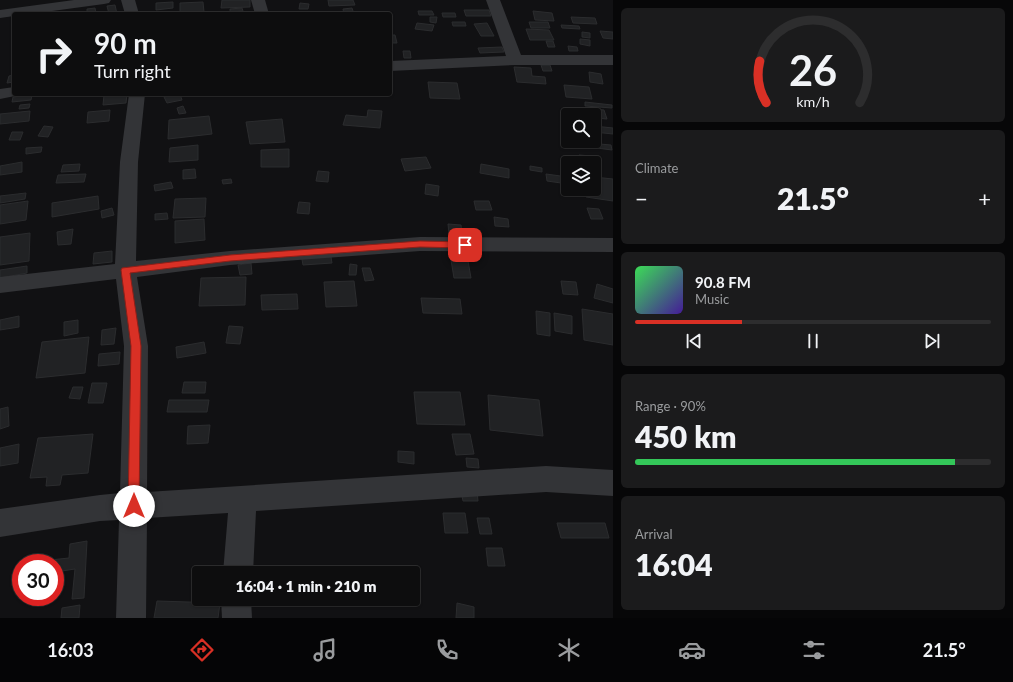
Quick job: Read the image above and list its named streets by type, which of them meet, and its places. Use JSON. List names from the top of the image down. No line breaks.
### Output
{"page":{"turn":["90 m","Turn right"],"tile":["Climate",["Range · 90%","450 km"],["Arrival","16:04"]],"heat":["−","21.5°","+"],"song":["90.8 FM","Music"],"limit":"30","trip":"16:04 · 1 min · 210 m","tabs":["16:03","21.5°"],"gauge":["26","km/h"]}}
